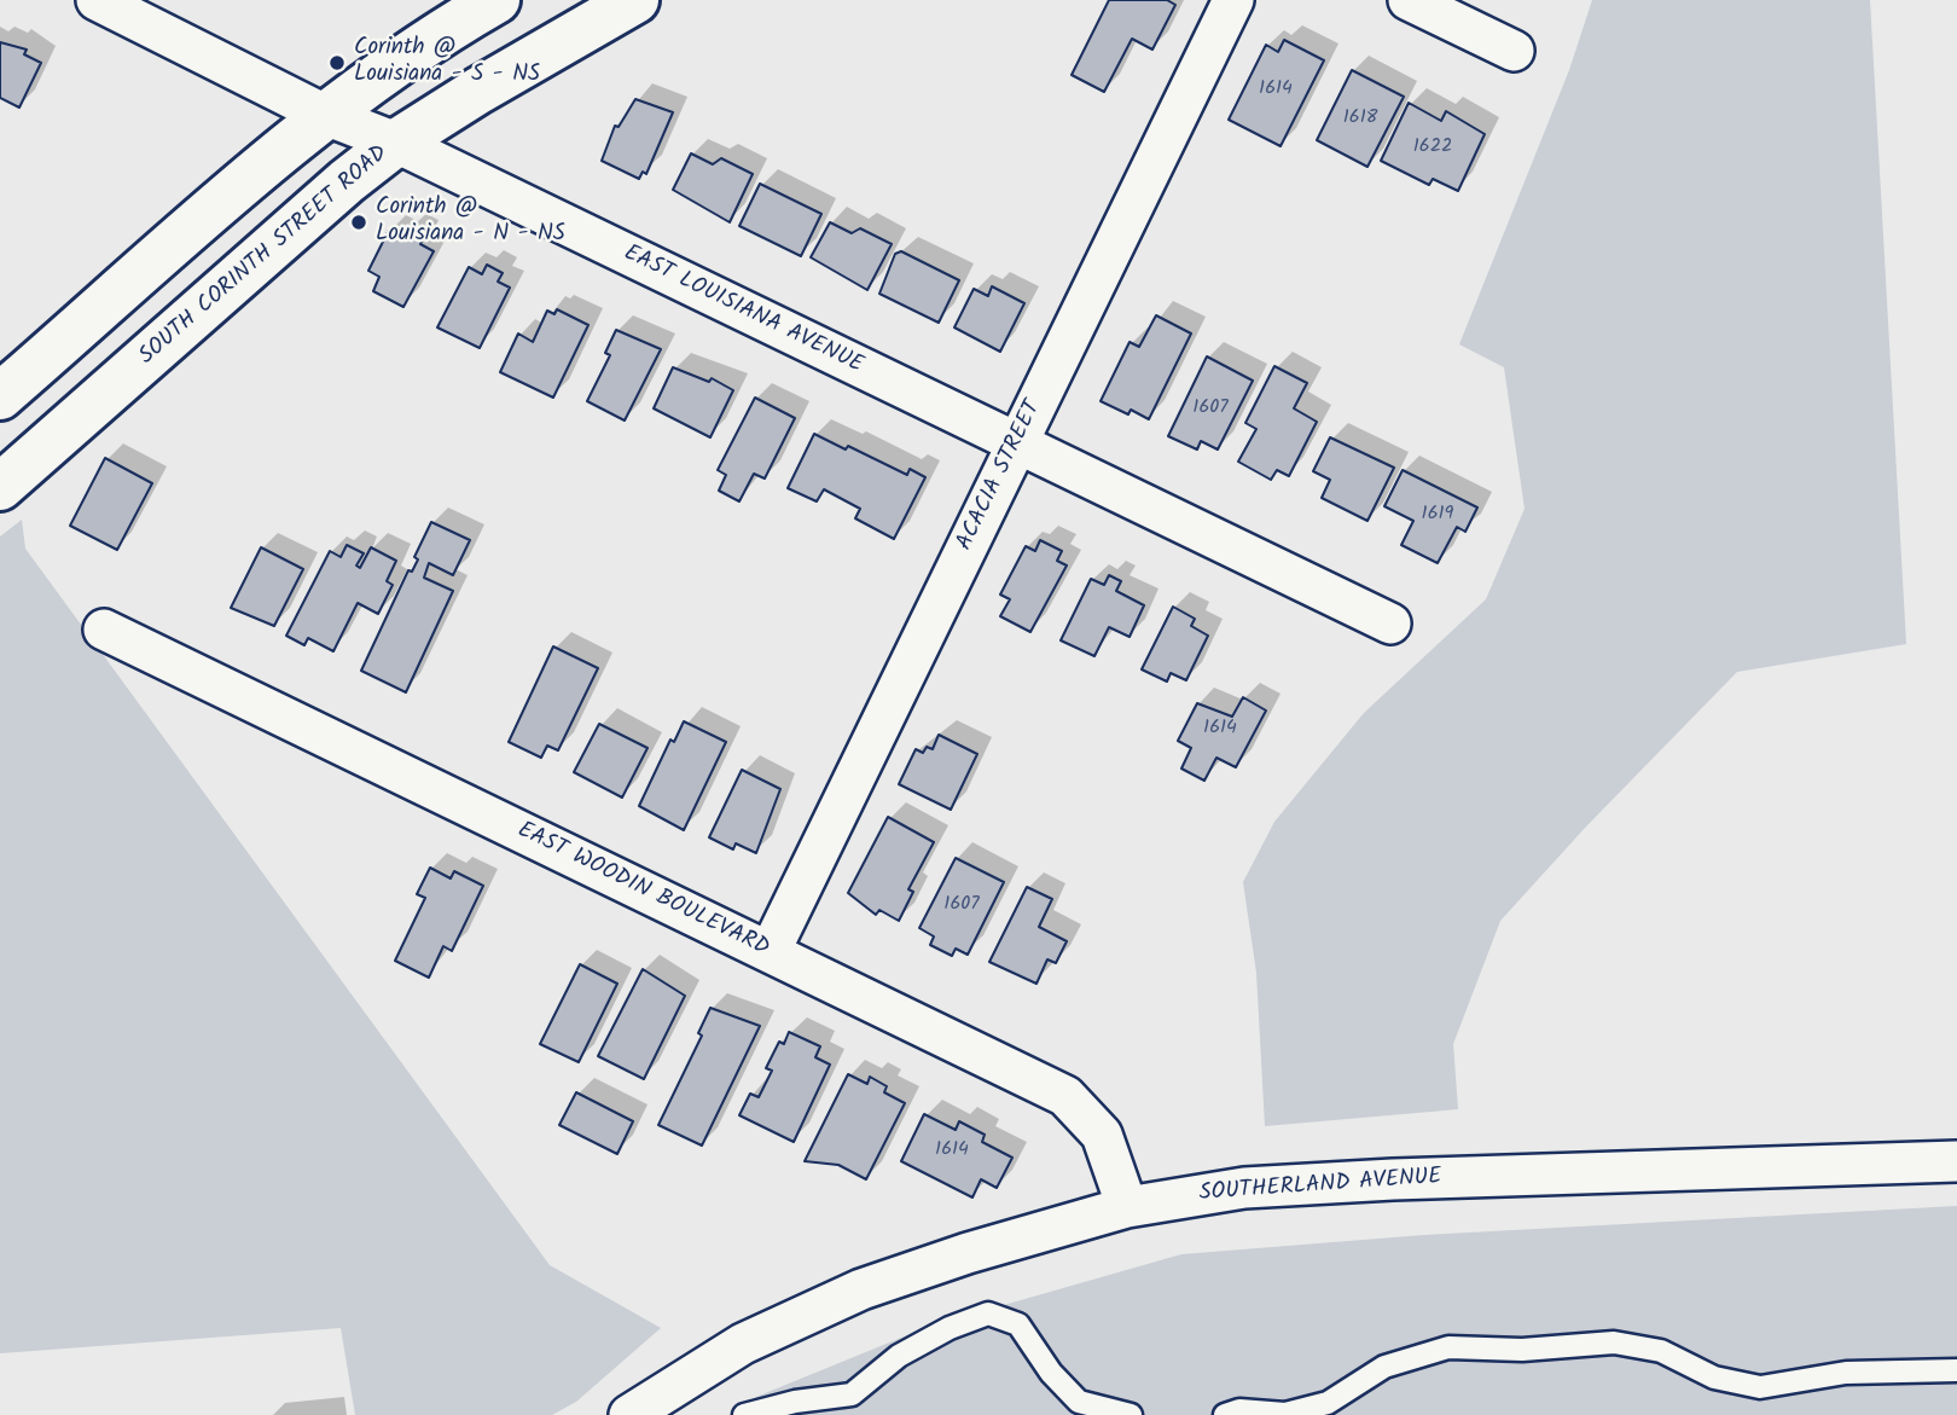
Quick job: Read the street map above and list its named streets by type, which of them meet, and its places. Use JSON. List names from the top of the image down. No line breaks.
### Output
{"streets":{"main road":["SOUTH CORINTH STREET ROAD"],"street":["EAST LOUISIANA AVENUE","ACACIA STREET","EAST WOODIN BOULEVARD","SOUTHERLAND AVENUE"]},"crossings":[["SOUTH CORINTH STREET ROAD","EAST LOUISIANA AVENUE"],["EAST LOUISIANA AVENUE","ACACIA STREET"],["ACACIA STREET","EAST WOODIN BOULEVARD"],["EAST WOODIN BOULEVARD","SOUTHERLAND AVENUE"]],"places":["Corinth @ Louisiana - S - NS","Corinth @ Louisiana - N - NS"],"house_numbers":["1614","1618","1622","1607","1619","1614","1607","1614"]}
